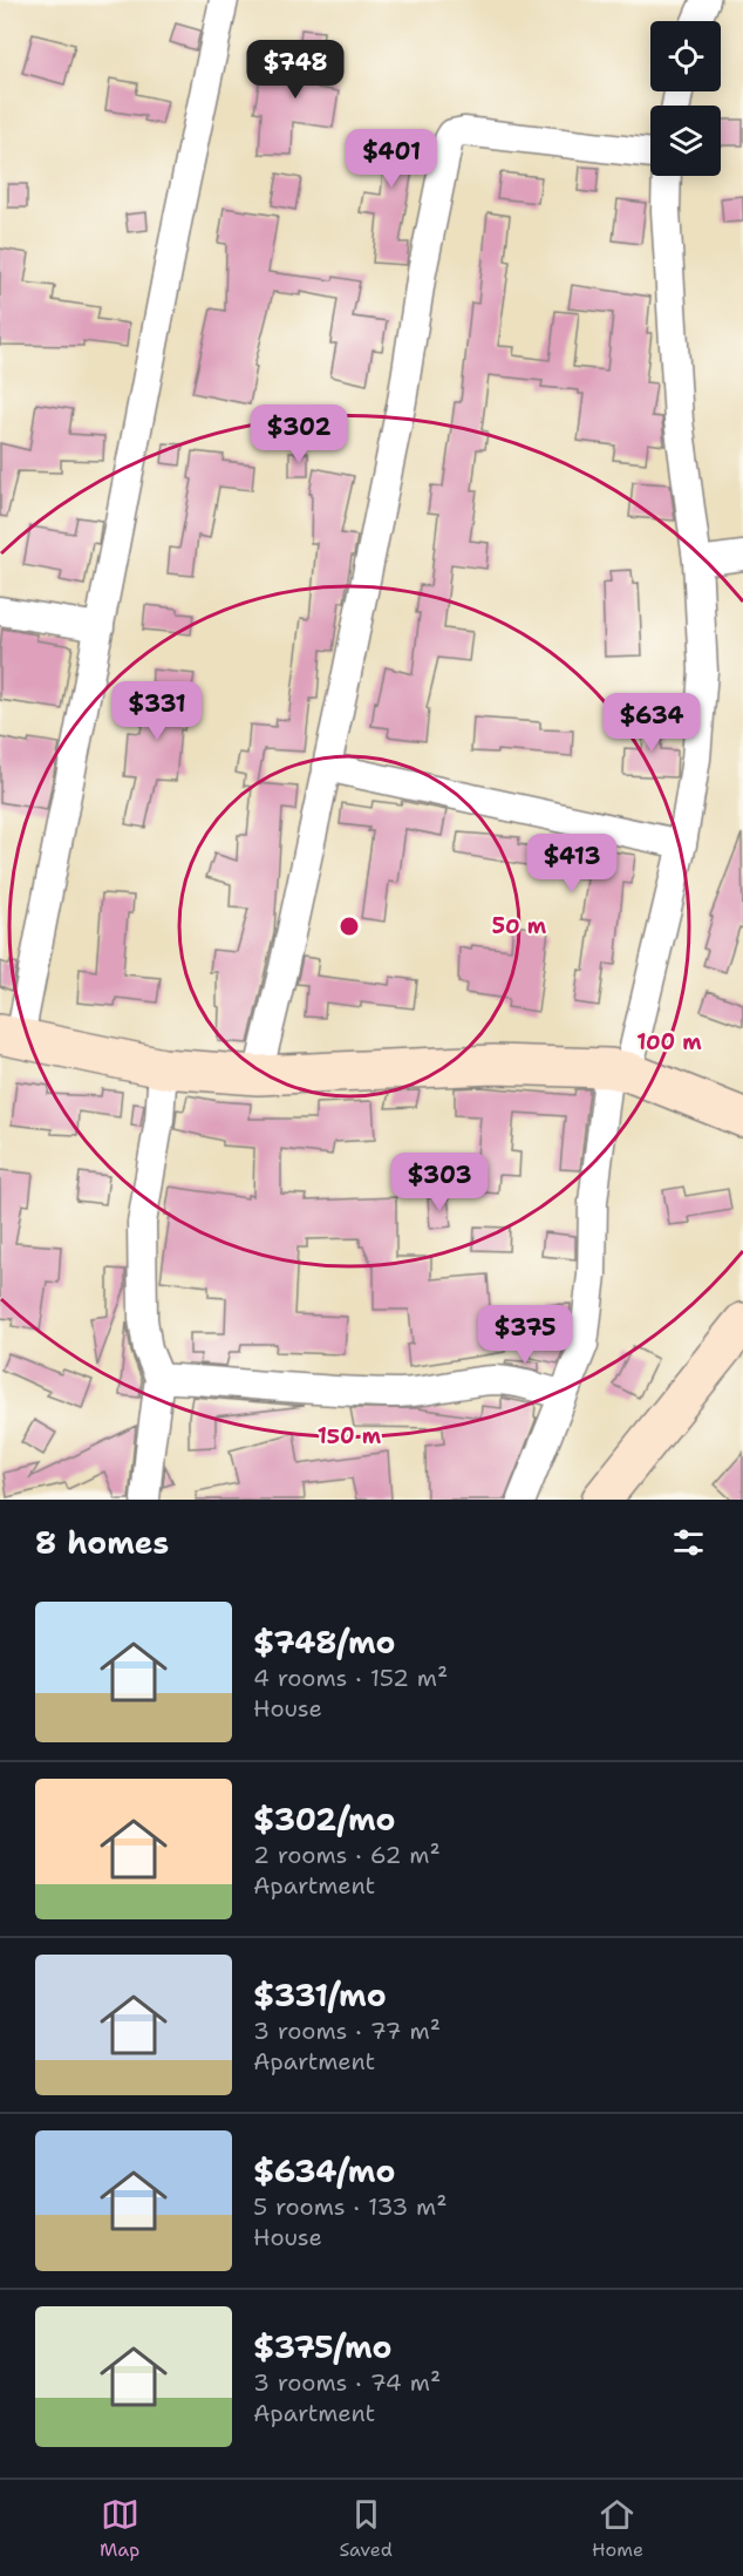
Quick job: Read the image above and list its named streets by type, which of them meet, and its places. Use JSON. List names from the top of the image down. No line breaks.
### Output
{"page":{"price":["$748","$401","$302","$331","$634","$413","$303","$375"],"heading":"8 homes","list":[{"name":"$748/mo","note":"4 rooms · 152 m² · House"},{"name":"$302/mo","note":"2 rooms · 62 m² · Apartment"},{"name":"$331/mo","note":"3 rooms · 77 m² · Apartment"},{"name":"$634/mo","note":"5 rooms · 133 m² · House"},{"name":"$375/mo","note":"3 rooms · 74 m² · Apartment"}],"tabs":["Map","Saved","Home"]},"rings":["50 m","100 m","150 m"]}
